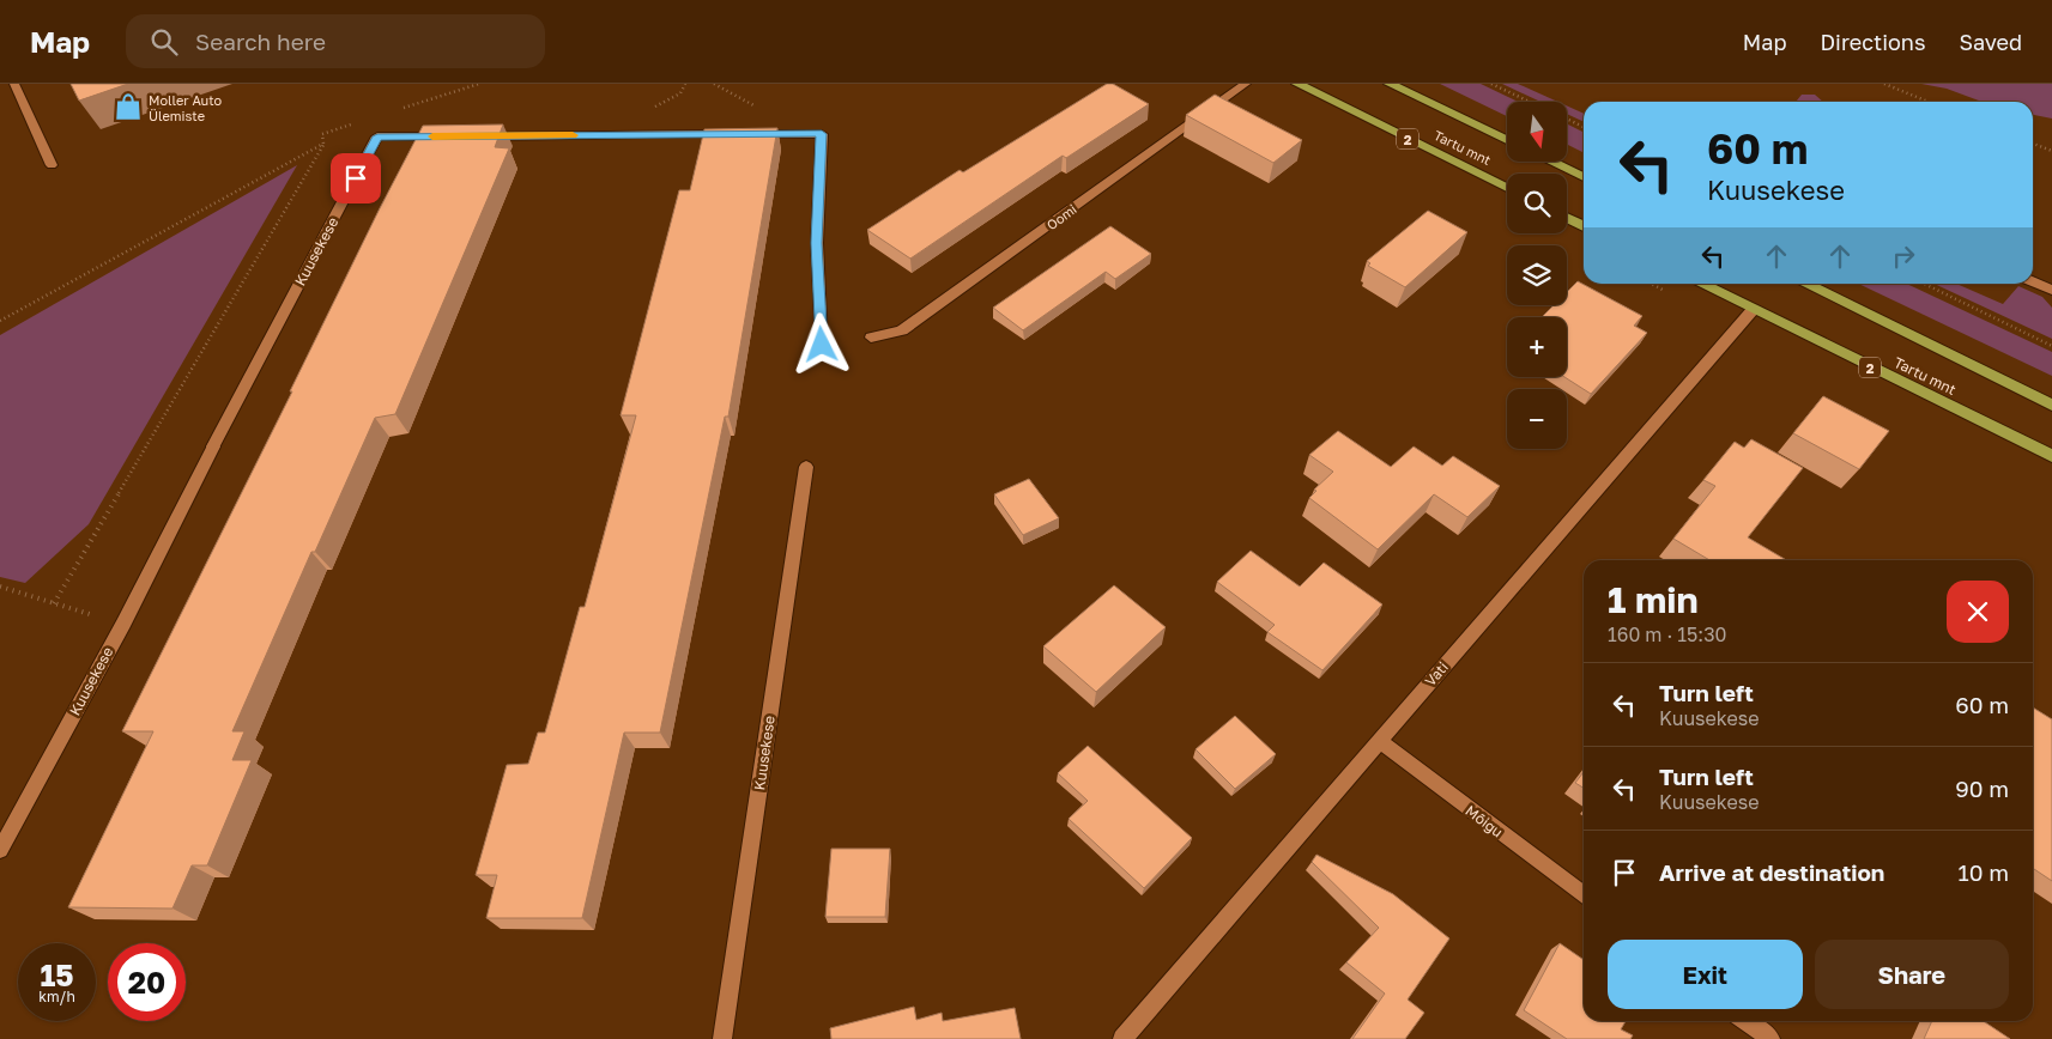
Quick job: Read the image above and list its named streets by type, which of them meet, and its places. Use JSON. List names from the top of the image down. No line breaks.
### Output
{"streets":{"highway":["2","Tartu mnt"],"street":["Oomi","Kuusekese","Vati","Mõigu"]},"crossings":[["Tartu mnt","Vati"],["Vati","Mõigu"]],"places":{"shop":["Moller Auto Ülemiste"]},"north":"bottom","page":{"header":"Map","search":"Search here","nav":["Map","Directions","Saved"],"map_buttons":["+","−"],"turn":["60 m","Kuusekese"],"heading":["1 min","160 m · 15:30"],"list":[{"name":"Turn left","note":"Kuusekese","value":"60 m"},{"name":"Turn left","note":"Kuusekese","value":"90 m"},{"name":"Arrive at destination","value":"10 m"}],"buttons":["Exit","Share"],"speed":"15 km/h","limit":"20"}}
